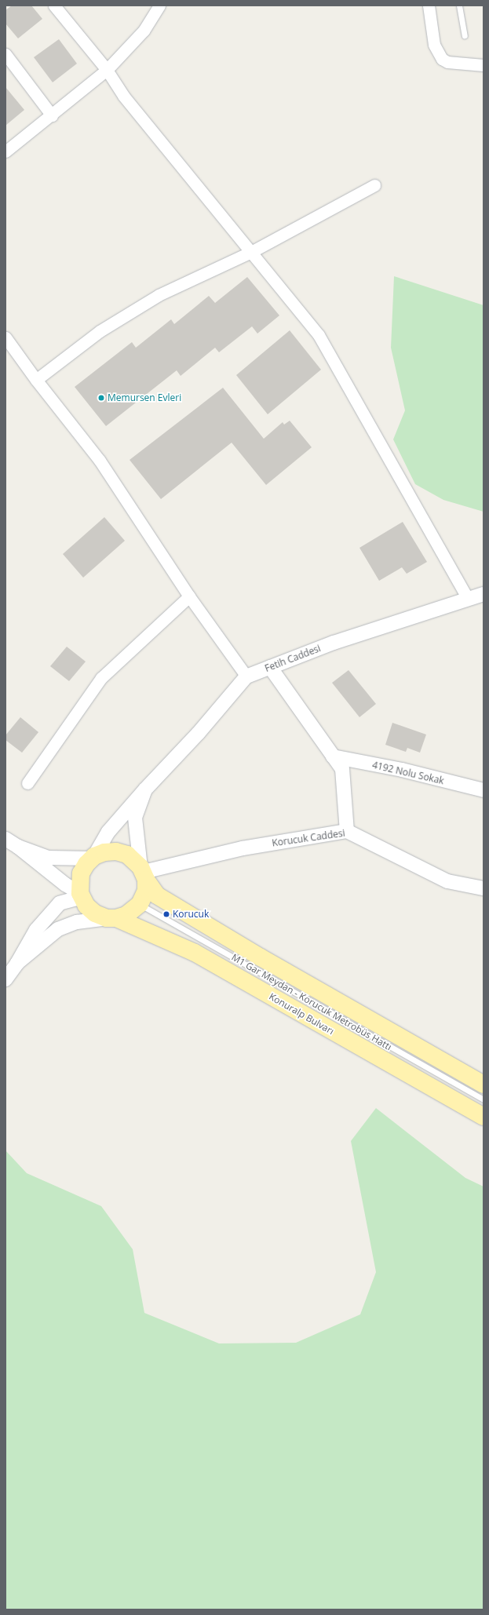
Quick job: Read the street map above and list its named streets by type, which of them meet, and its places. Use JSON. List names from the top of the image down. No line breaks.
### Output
{"streets":{"main road":["Konuralp Bulvarı"],"street":["Fetih Caddesi","4192 Nolu Sokak","Korucuk Caddesi"],"lane":["M1 Gar Meydan - Korucuk Metrobüs Hattı"]},"crossings":[["Fetih Caddesi","Korucuk Caddesi"],["Fetih Caddesi","M1 Gar Meydan - Korucuk Metrobüs Hattı"],["Fetih Caddesi","Konuralp Bulvarı"],["Korucuk Caddesi","M1 Gar Meydan - Korucuk Metrobüs Hattı"],["Korucuk Caddesi","Konuralp Bulvarı"],["M1 Gar Meydan - Korucuk Metrobüs Hattı","Konuralp Bulvarı"]],"places":["Memursen Evleri","Korucuk"]}
